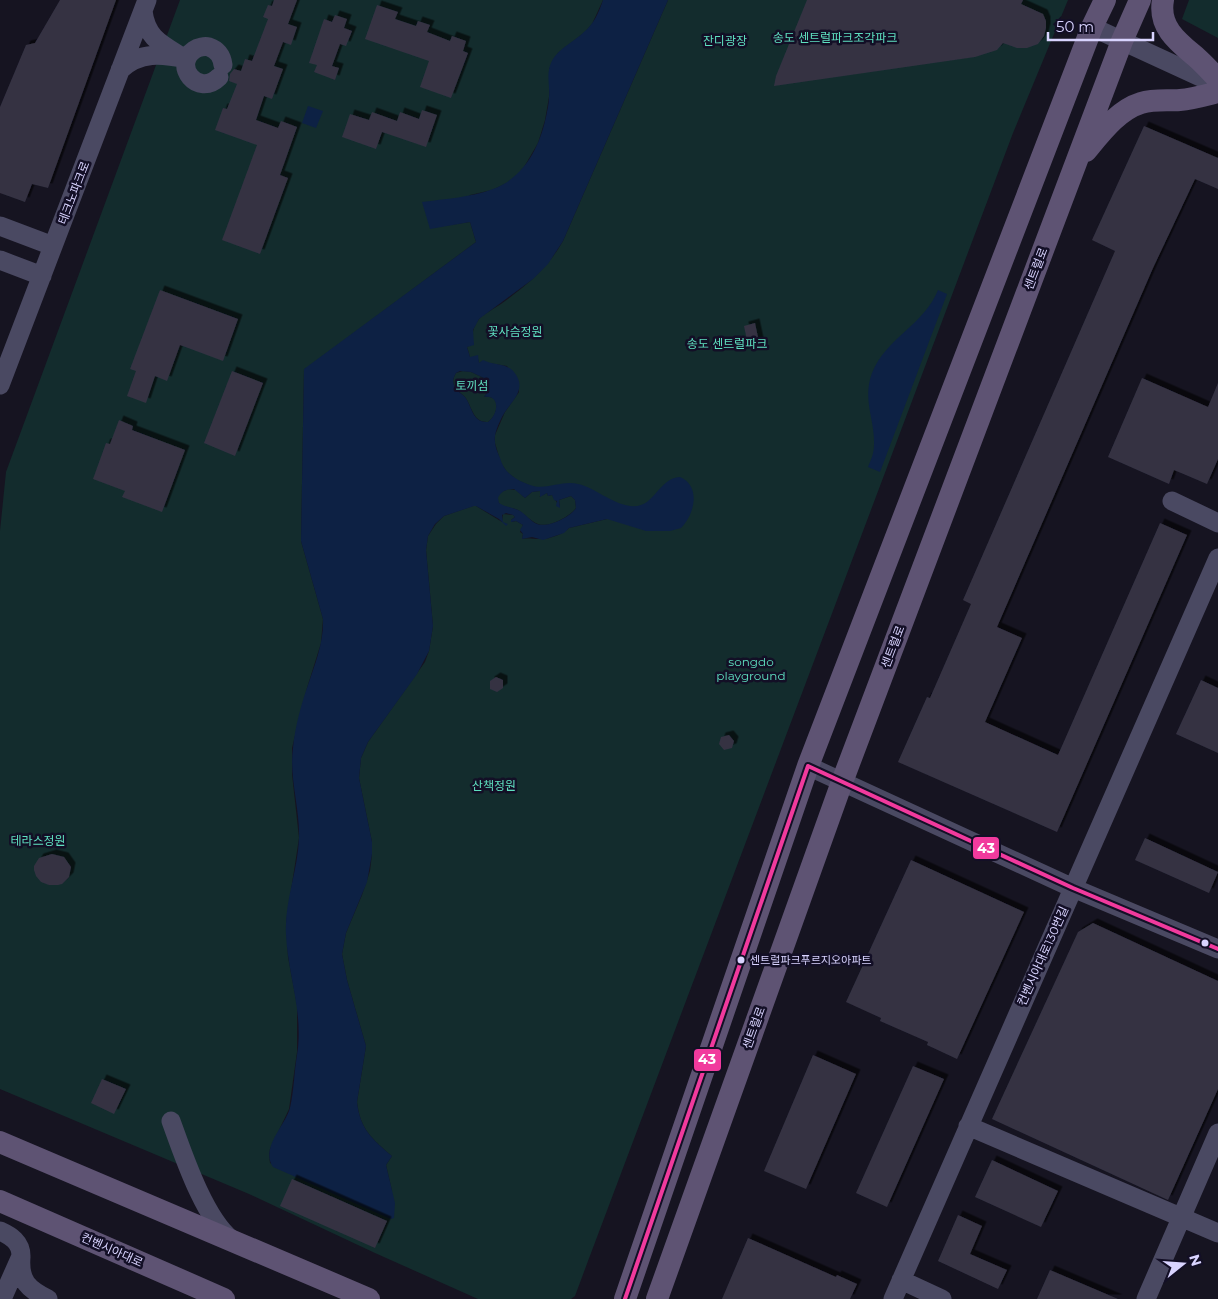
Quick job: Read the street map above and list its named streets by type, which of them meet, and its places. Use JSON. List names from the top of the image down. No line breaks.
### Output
{"streets":{"main road":["센트럴로","컨벤시아대로"],"street":["테크노파크로","컨벤시아대로130번길"]},"parks":["송도 센트럴파크조각파크","잔디광장","꽃사슴정원","송도 센트럴파크","토끼섬","songdo playground","산책정원","테라스정원"],"places":["센트럴파크푸르지오아파트"],"lines":["transit line 43"],"scale_bar":"50 m","north":"right"}
